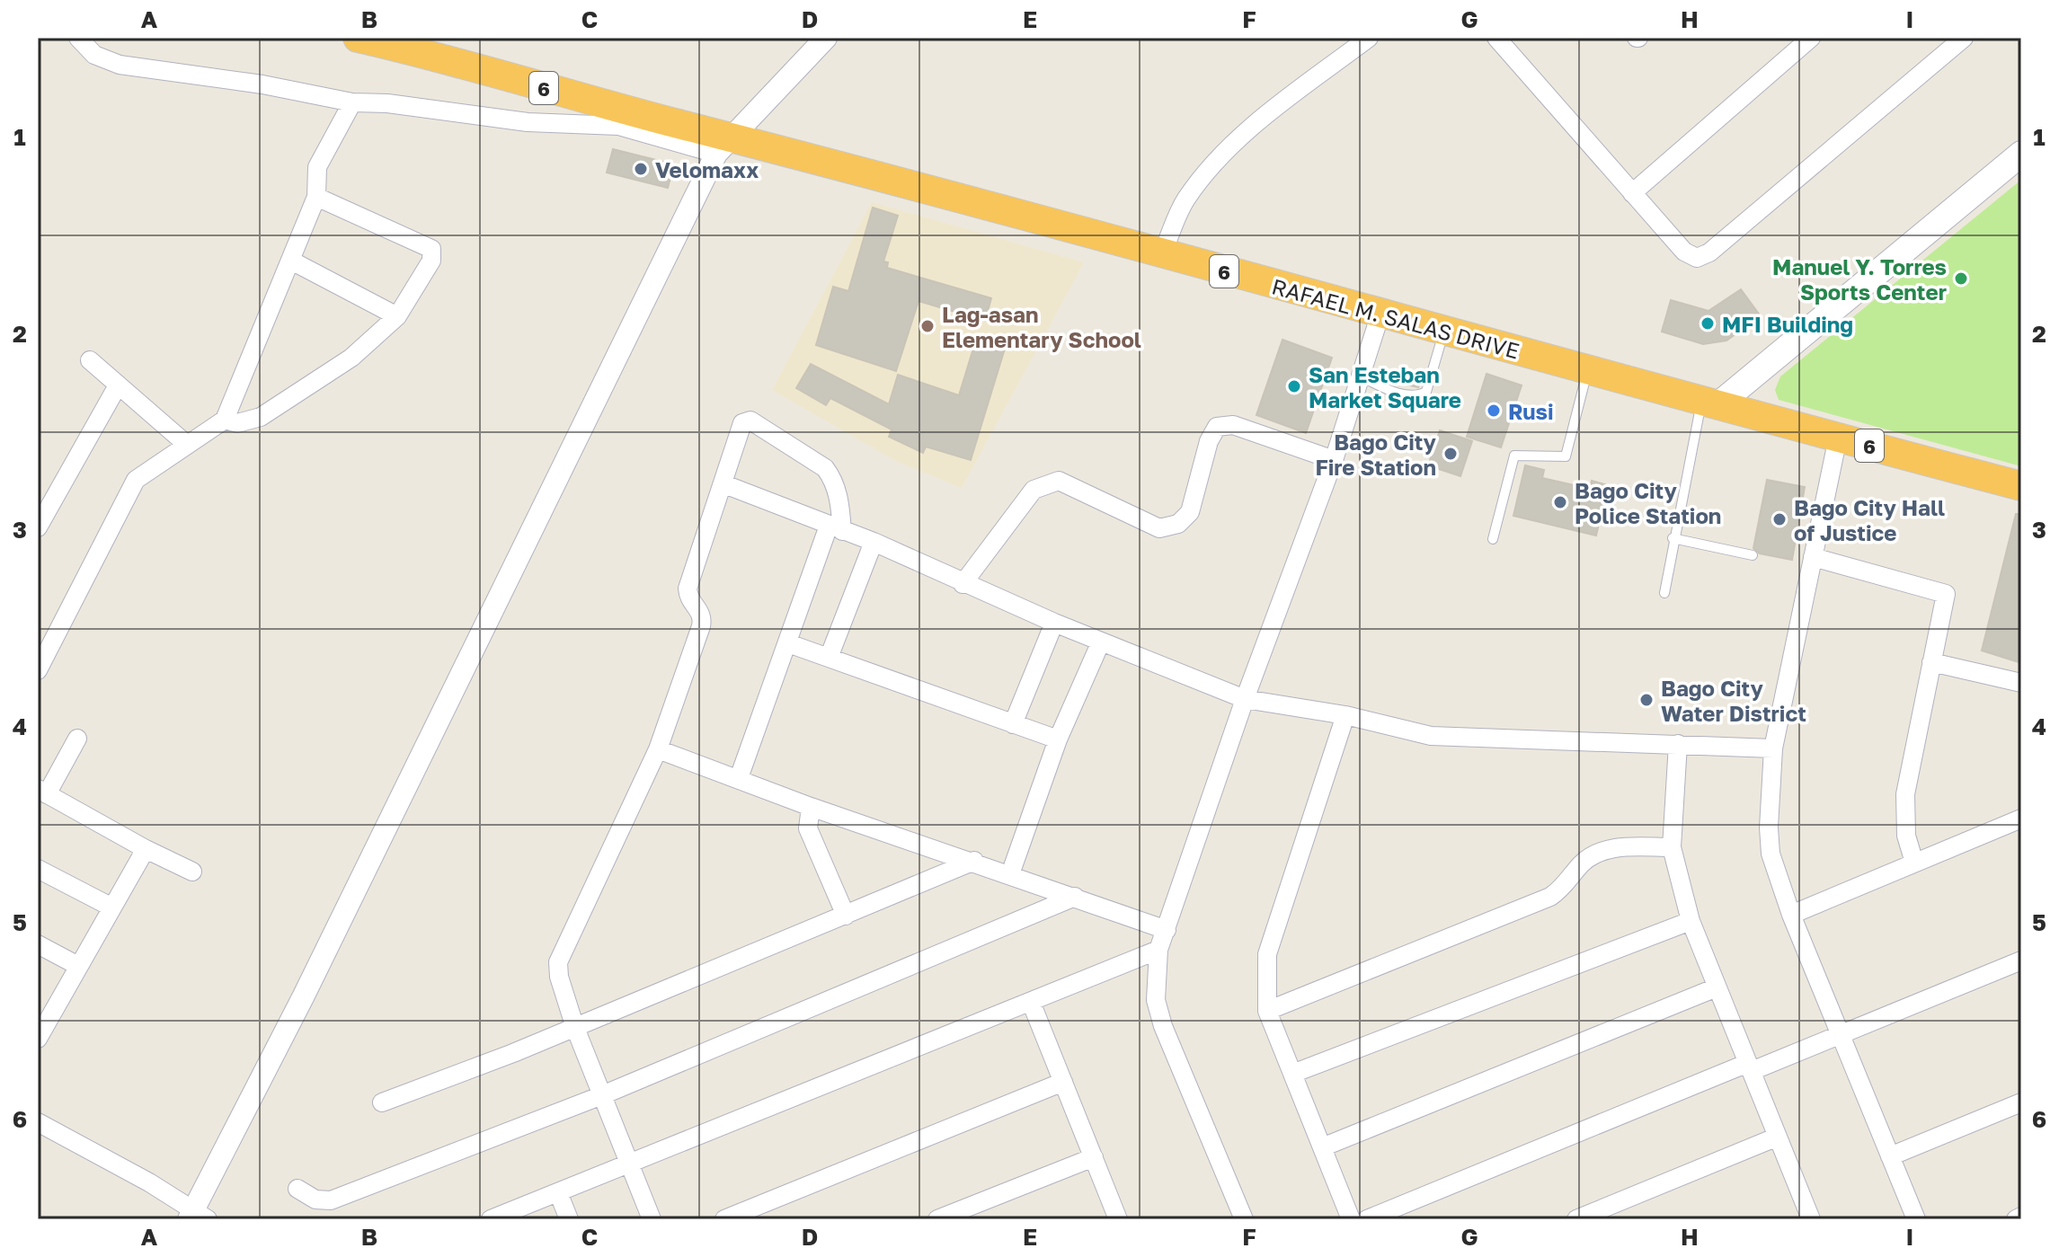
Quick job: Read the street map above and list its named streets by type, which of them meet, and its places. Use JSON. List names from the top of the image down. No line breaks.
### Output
{"streets":{"highway":["6","RAFAEL M. SALAS DRIVE"]},"crossings":[["6","RAFAEL M. SALAS DRIVE"]],"places":["Velomaxx","Manuel Y. Torres Sports Center","MFI Building","Lag-asan Elementary School","San Esteban Market Square","Rusi","Bago City Fire Station","Bago City Police Station","Bago City Hall of Justice","Bago City Water District"],"grid":{"columns":["A","B","C","D","E","F","G","H","I"],"rows":["1","2","3","4","5","6"]}}
